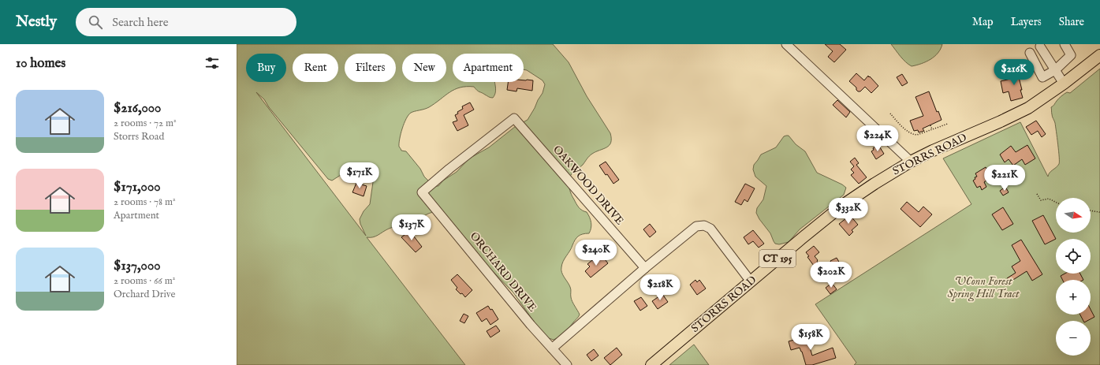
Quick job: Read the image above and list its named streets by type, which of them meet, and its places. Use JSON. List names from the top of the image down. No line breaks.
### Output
{"streets":{"main road":["STORRS ROAD","CT 195"],"street":["OAKWOOD DRIVE","ORCHARD DRIVE"]},"crossings":[["OAKWOOD DRIVE","ORCHARD DRIVE"]],"parks":["UConn Forest Spring Hill Tract"],"north":"right","page":{"header":"Nestly","search":"Search here","nav":["Map","Layers","Share"],"heading":"10 homes","chip":["Buy","Rent","Filters","New","Apartment"],"price":["$216K","$224K","$171K","$221K","$332K","$137K","$240K","$202K","$218K","$158K"],"list":[{"name":"$216,000","note":"2 rooms · 72 m² · Storrs Road"},{"name":"$171,000","note":"2 rooms · 78 m² · Apartment"},{"name":"$137,000","note":"2 rooms · 66 m² · Orchard Drive"}],"map_buttons":["+","−"]}}
